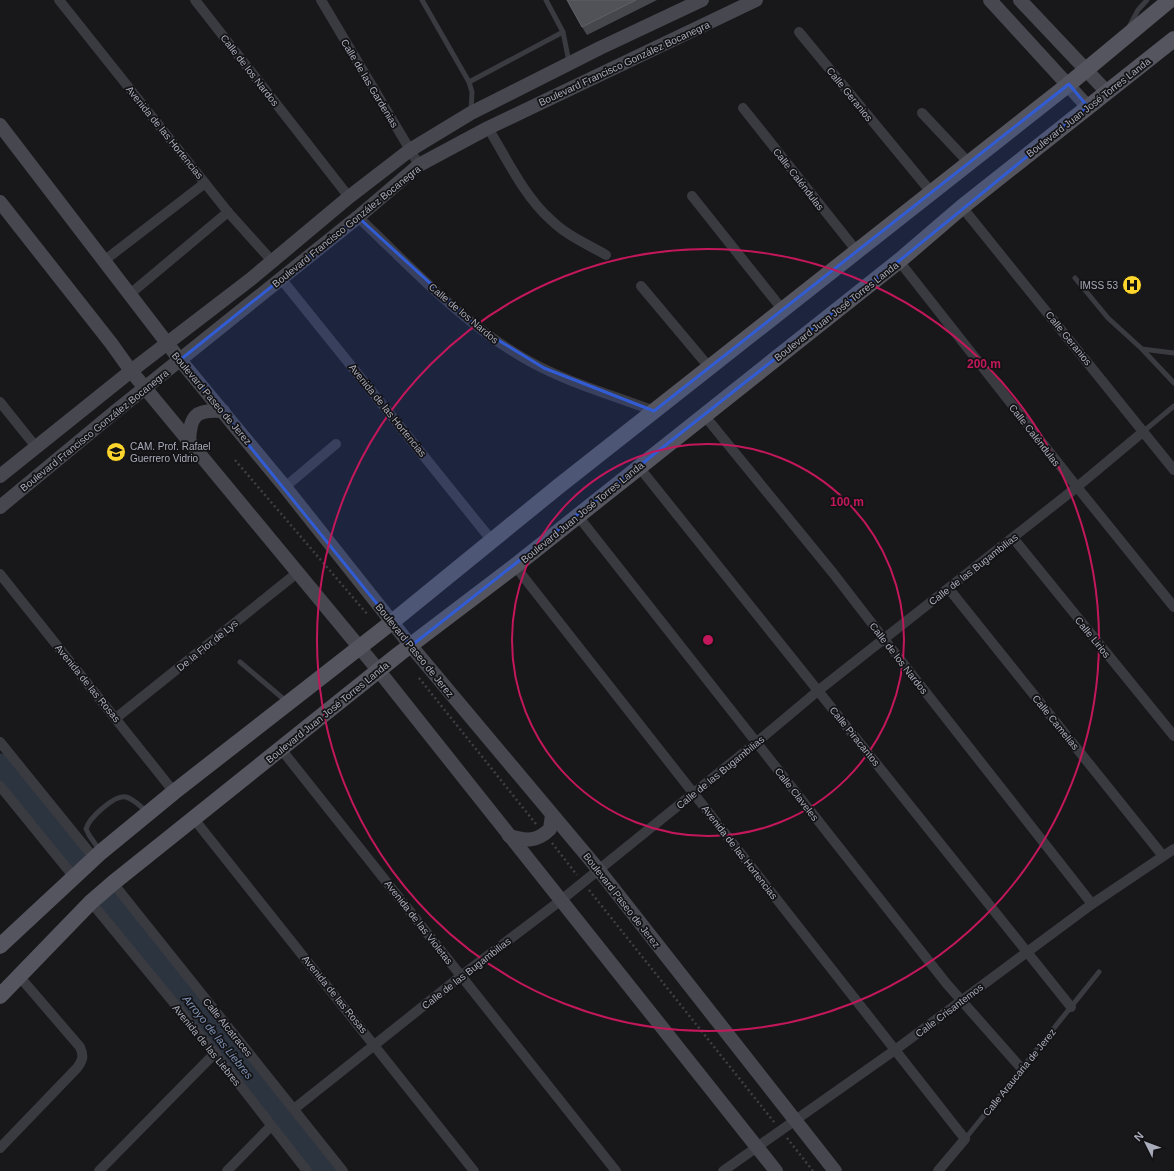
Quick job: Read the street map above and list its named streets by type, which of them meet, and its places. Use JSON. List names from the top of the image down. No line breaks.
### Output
{"streets":{"main road":["Boulevard Francisco González Bocanegra","Boulevard Juan José Torres Landa","Boulevard Paseo de Jerez"],"street":["Calle de los Nardos","Calle de las Gardenias","Calle Geranios","Avenida de las Hortencias","Calle Caléndulas","Calle de las Bugambilias","Calle Lirios","De la Flor de Lys","Avenida de las Rosas","Calle Camelias","Calle Piracantos","Calle Claveles","Avenida de las Violetas","Calle Crisantemos","Calle Alcatraces","Avenida de las Liebres","Calle Araucaria de Jerez"]},"crossings":[["Boulevard Francisco González Bocanegra","Calle de los Nardos"],["Boulevard Francisco González Bocanegra","Calle de las Gardenias"],["Boulevard Francisco González Bocanegra","Avenida de las Hortencias"],["Boulevard Francisco González Bocanegra","Boulevard Paseo de Jerez"],["Calle de los Nardos","Boulevard Juan José Torres Landa"],["Calle de los Nardos","Calle de las Bugambilias"],["Calle de los Nardos","Calle Crisantemos"],["Calle Geranios","Boulevard Juan José Torres Landa"],["Calle Geranios","Calle de las Bugambilias"],["Boulevard Juan José Torres Landa","Avenida de las Hortencias"],["Boulevard Juan José Torres Landa","Calle Caléndulas"],["Boulevard Juan José Torres Landa","Boulevard Paseo de Jerez"],["Boulevard Juan José Torres Landa","Avenida de las Rosas"],["Boulevard Juan José Torres Landa","Calle Piracantos"],["Boulevard Juan José Torres Landa","Calle Claveles"],["Boulevard Juan José Torres Landa","Avenida de las Violetas"],["Boulevard Juan José Torres Landa","Calle Alcatraces"],["Boulevard Juan José Torres Landa","Avenida de las Liebres"],["Avenida de las Hortencias","Calle de las Bugambilias"],["Avenida de las Hortencias","Calle Crisantemos"],["Avenida de las Hortencias","Calle Araucaria de Jerez"],["Calle Caléndulas","Calle de las Bugambilias"],["Boulevard Paseo de Jerez","Calle de las Bugambilias"],["Boulevard Paseo de Jerez","Calle Crisantemos"],["Calle de las Bugambilias","Calle Lirios"],["Calle de las Bugambilias","Avenida de las Rosas"],["Calle de las Bugambilias","Calle Camelias"],["Calle de las Bugambilias","Calle Piracantos"],["Calle de las Bugambilias","Calle Claveles"],["Calle de las Bugambilias","Avenida de las Violetas"],["Calle de las Bugambilias","Calle Alcatraces"],["De la Flor de Lys","Avenida de las Rosas"],["Calle Camelias","Calle Crisantemos"],["Calle Piracantos","Calle Crisantemos"],["Calle Piracantos","Calle Araucaria de Jerez"],["Calle Claveles","Calle Crisantemos"],["Calle Claveles","Calle Araucaria de Jerez"]],"water":["Arroyo de las Liebres"],"places":{"hospital":["IMSS 53"],"school or university":["CAM. Prof. Rafael Guerrero Vidrio"]},"north":"top left","rings":["200 m","100 m"]}
